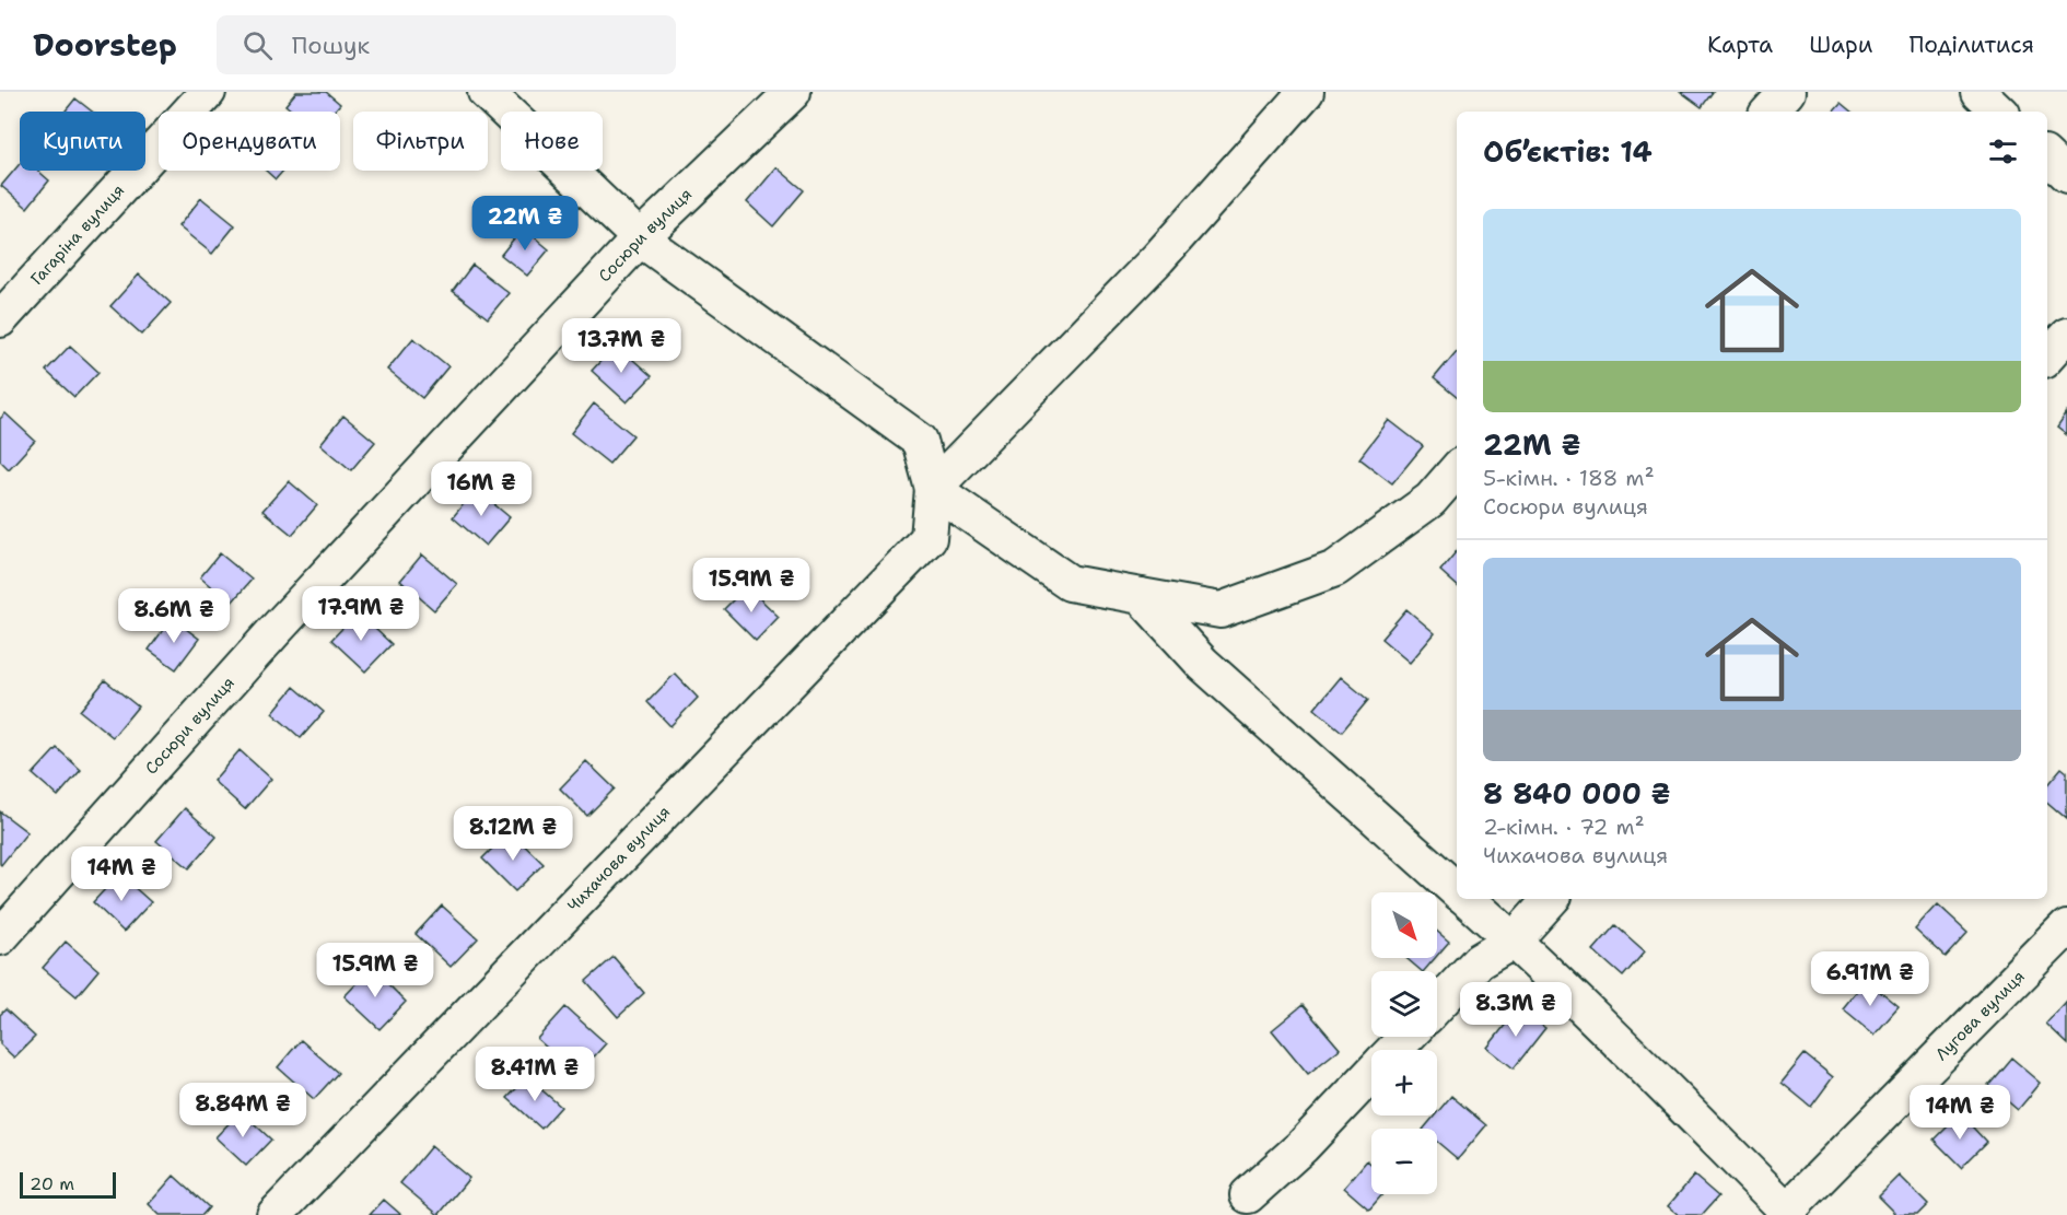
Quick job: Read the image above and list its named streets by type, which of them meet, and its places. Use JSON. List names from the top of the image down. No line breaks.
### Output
{"streets":{"street":["Гагаріна вулиця","Сосюри вулиця","Чихачова вулиця","Лугова вулиця"]},"scale_bar":"20 m","north":"bottom right","page":{"header":"Doorstep","search":"Пошук","nav":["Карта","Шари","Поділитися"],"chip":["Купити","Орендувати","Фільтри","Нове"],"heading":"Об’єктів: 14","list":[{"name":"22M ₴","note":"5-кімн. · 188 m² · Сосюри вулиця"},{"name":"8 840 000 ₴","note":"2-кімн. · 72 m² · Чихачова вулиця"}],"price":["22M ₴","13.7M ₴","16M ₴","15.9M ₴","17.9M ₴","8.6M ₴","8.12M ₴","14M ₴","15.9M ₴","6.91M ₴","8.3M ₴","8.41M ₴","8.84M ₴","14M ₴"],"map_buttons":["+","−"],"scale":"20 m"}}
